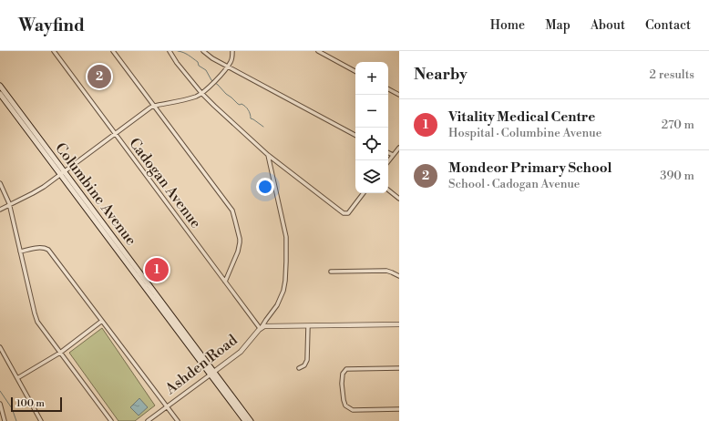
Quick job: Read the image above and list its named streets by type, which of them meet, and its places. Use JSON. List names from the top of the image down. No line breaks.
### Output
{"streets":{"main road":["Columbine Avenue"],"street":["Cadogan Avenue","Ashden Road"]},"crossings":[["Cadogan Avenue","Ashden Road"],["Columbine Avenue","Ashden Road"]],"scale_bar":"100 m","page":{"header":"Wayfind","nav":["Home","Map","About","Contact"],"heading":["Nearby","2 results"],"map_buttons":["+","−"],"pins":["2","1"],"list":[{"mark":"1","name":"Vitality Medical Centre","note":"Hospital · Columbine Avenue","value":"270 m"},{"mark":"2","name":"Mondeor Primary School","note":"School · Cadogan Avenue","value":"390 m"}],"scale":"100 m"}}
